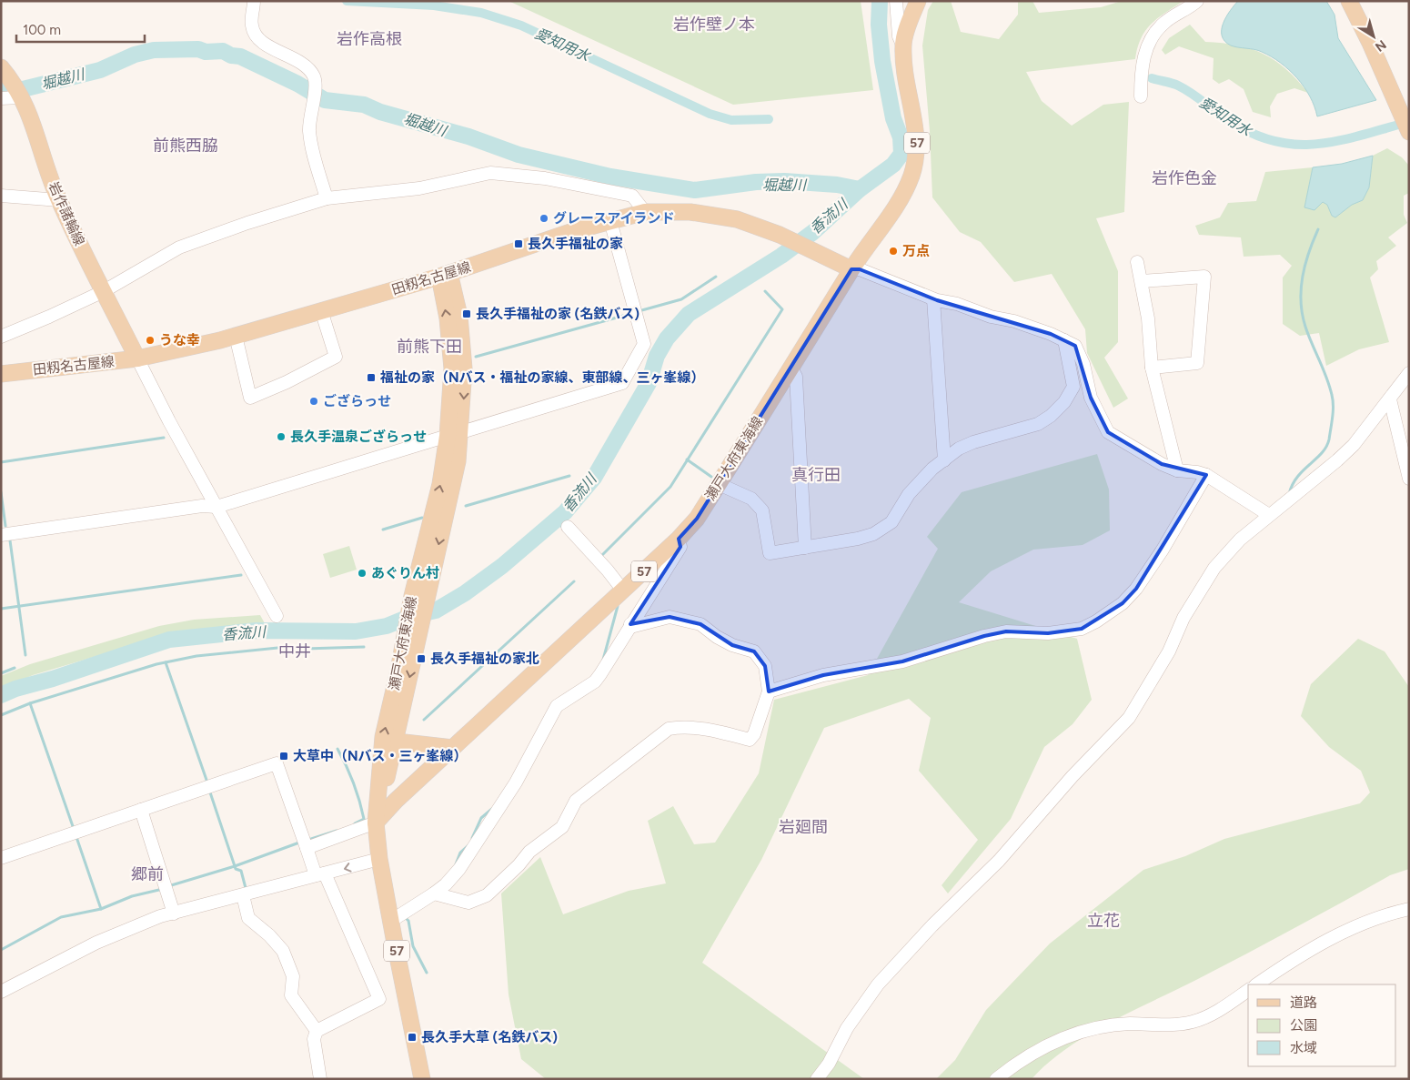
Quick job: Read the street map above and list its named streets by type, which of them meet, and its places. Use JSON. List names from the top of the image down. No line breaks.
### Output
{"streets":{"main road":["57","岩作諸輪線","田籾名古屋線","瀬戸大府東海線"]},"crossings":[["岩作諸輪線","田籾名古屋線"],["田籾名古屋線","瀬戸大府東海線"]],"districts":["岩作壁ノ本","岩作高根","前熊西脇","岩作色金","前熊下田","真行田","中井","岩廻間","郷前","立花"],"water":["愛知用水","堀越川","香流川"],"places":{"other":["グレースアイランド","万点","うな幸","ござらっせ","長久手温泉ござらっせ","あぐりん村"],"transit":["長久手福祉の家","長久手福祉の家 (名鉄バス)","福祉の家（Nバス・福祉の家線、東部線、三ヶ峯線）","長久手福祉の家北","大草中（Nバス・三ヶ峯線）","長久手大草 (名鉄バス)"]},"legend":["道路","公園","水域"],"scale_bar":"100 m","north":"bottom right"}
